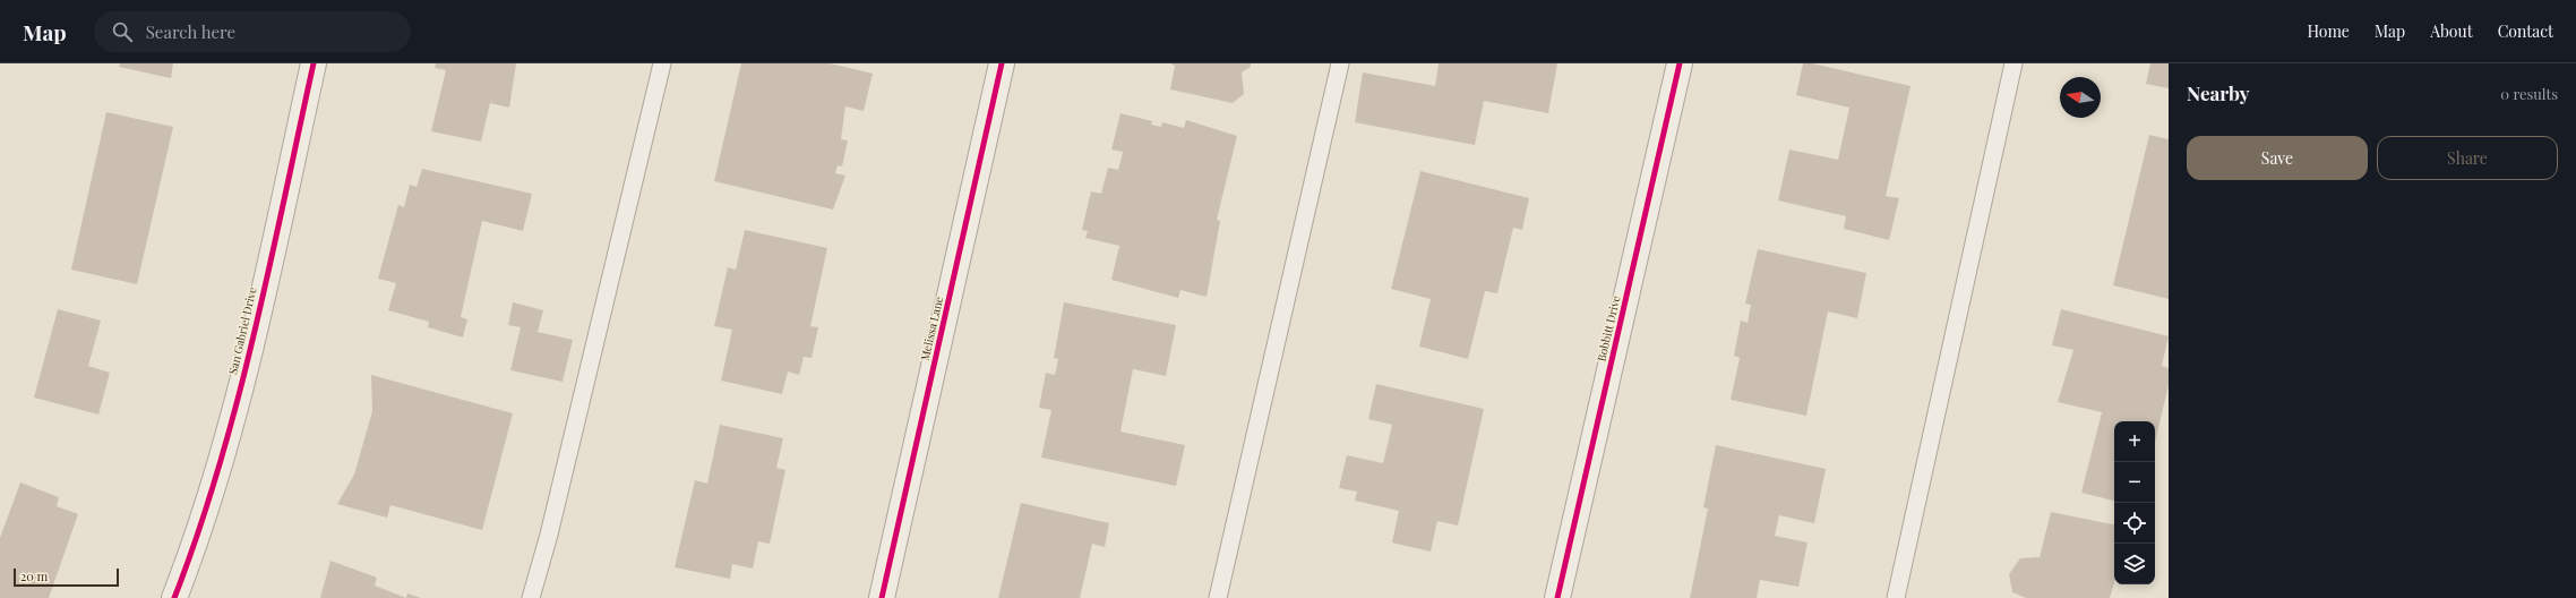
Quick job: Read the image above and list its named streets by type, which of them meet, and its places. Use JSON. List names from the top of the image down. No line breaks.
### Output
{"streets":{"street":["Melissa Lane","Bobbitt Drive","San Gabriel Drive"]},"scale_bar":"20 m","north":"left","page":{"header":"Map","search":"Search here","nav":["Home","Map","About","Contact"],"heading":["Nearby","0 results"],"buttons":["Save","Share"],"map_buttons":["+","−"],"scale":"20 m"}}
